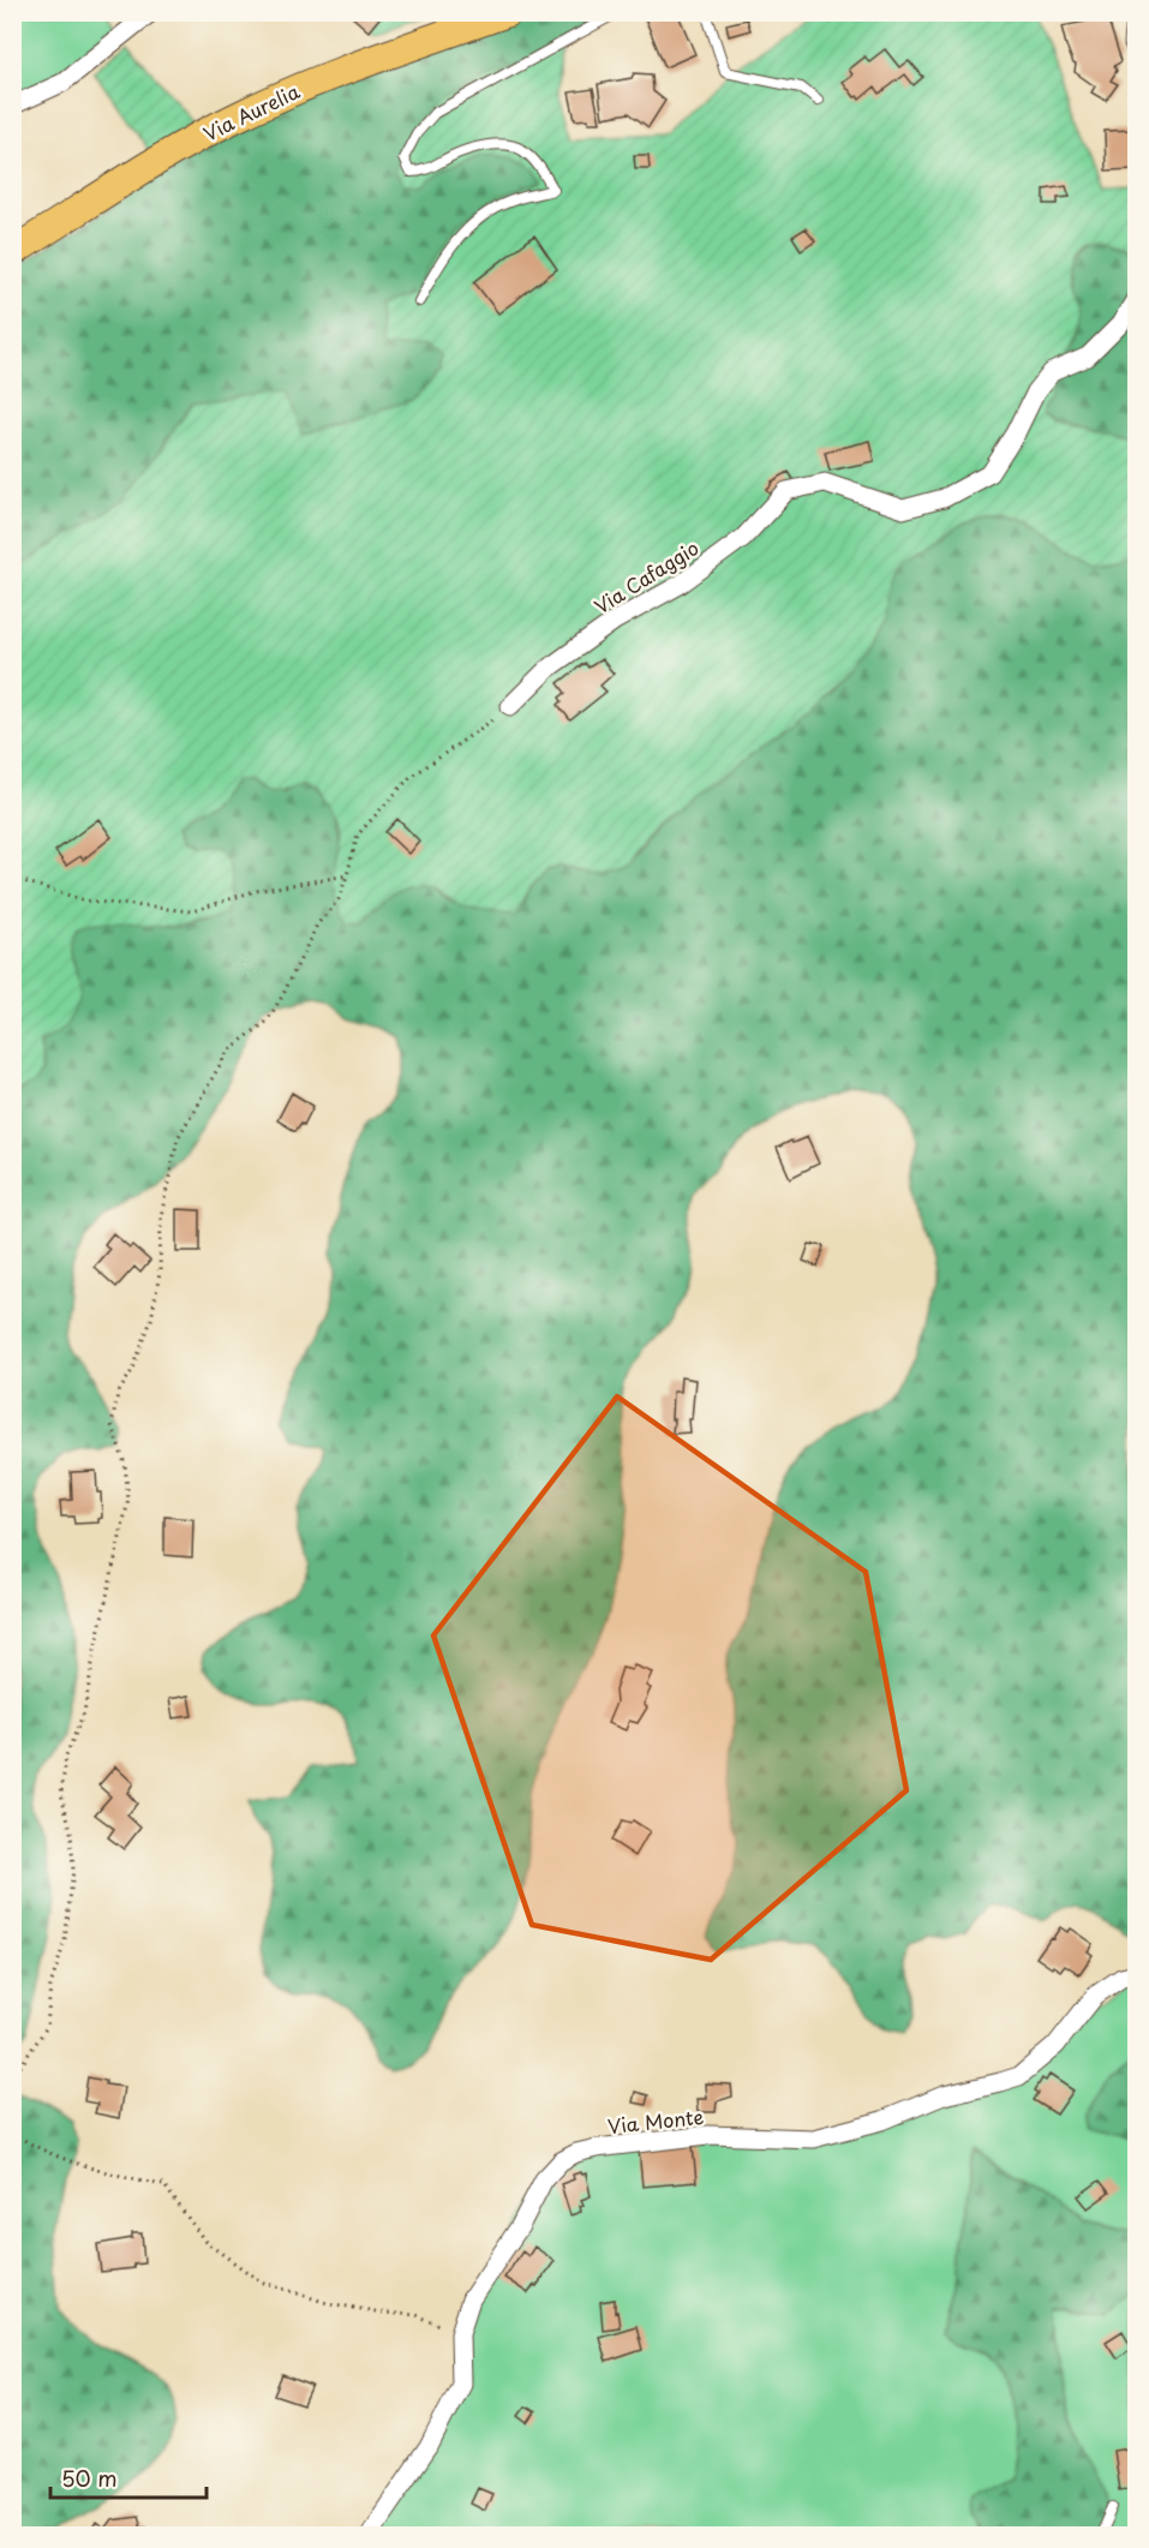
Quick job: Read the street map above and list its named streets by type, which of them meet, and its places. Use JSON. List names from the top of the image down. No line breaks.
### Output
{"streets":{"main road":["Via Aurelia"],"street":["Via Cafaggio","Via Monte"]},"scale_bar":"50 m"}
